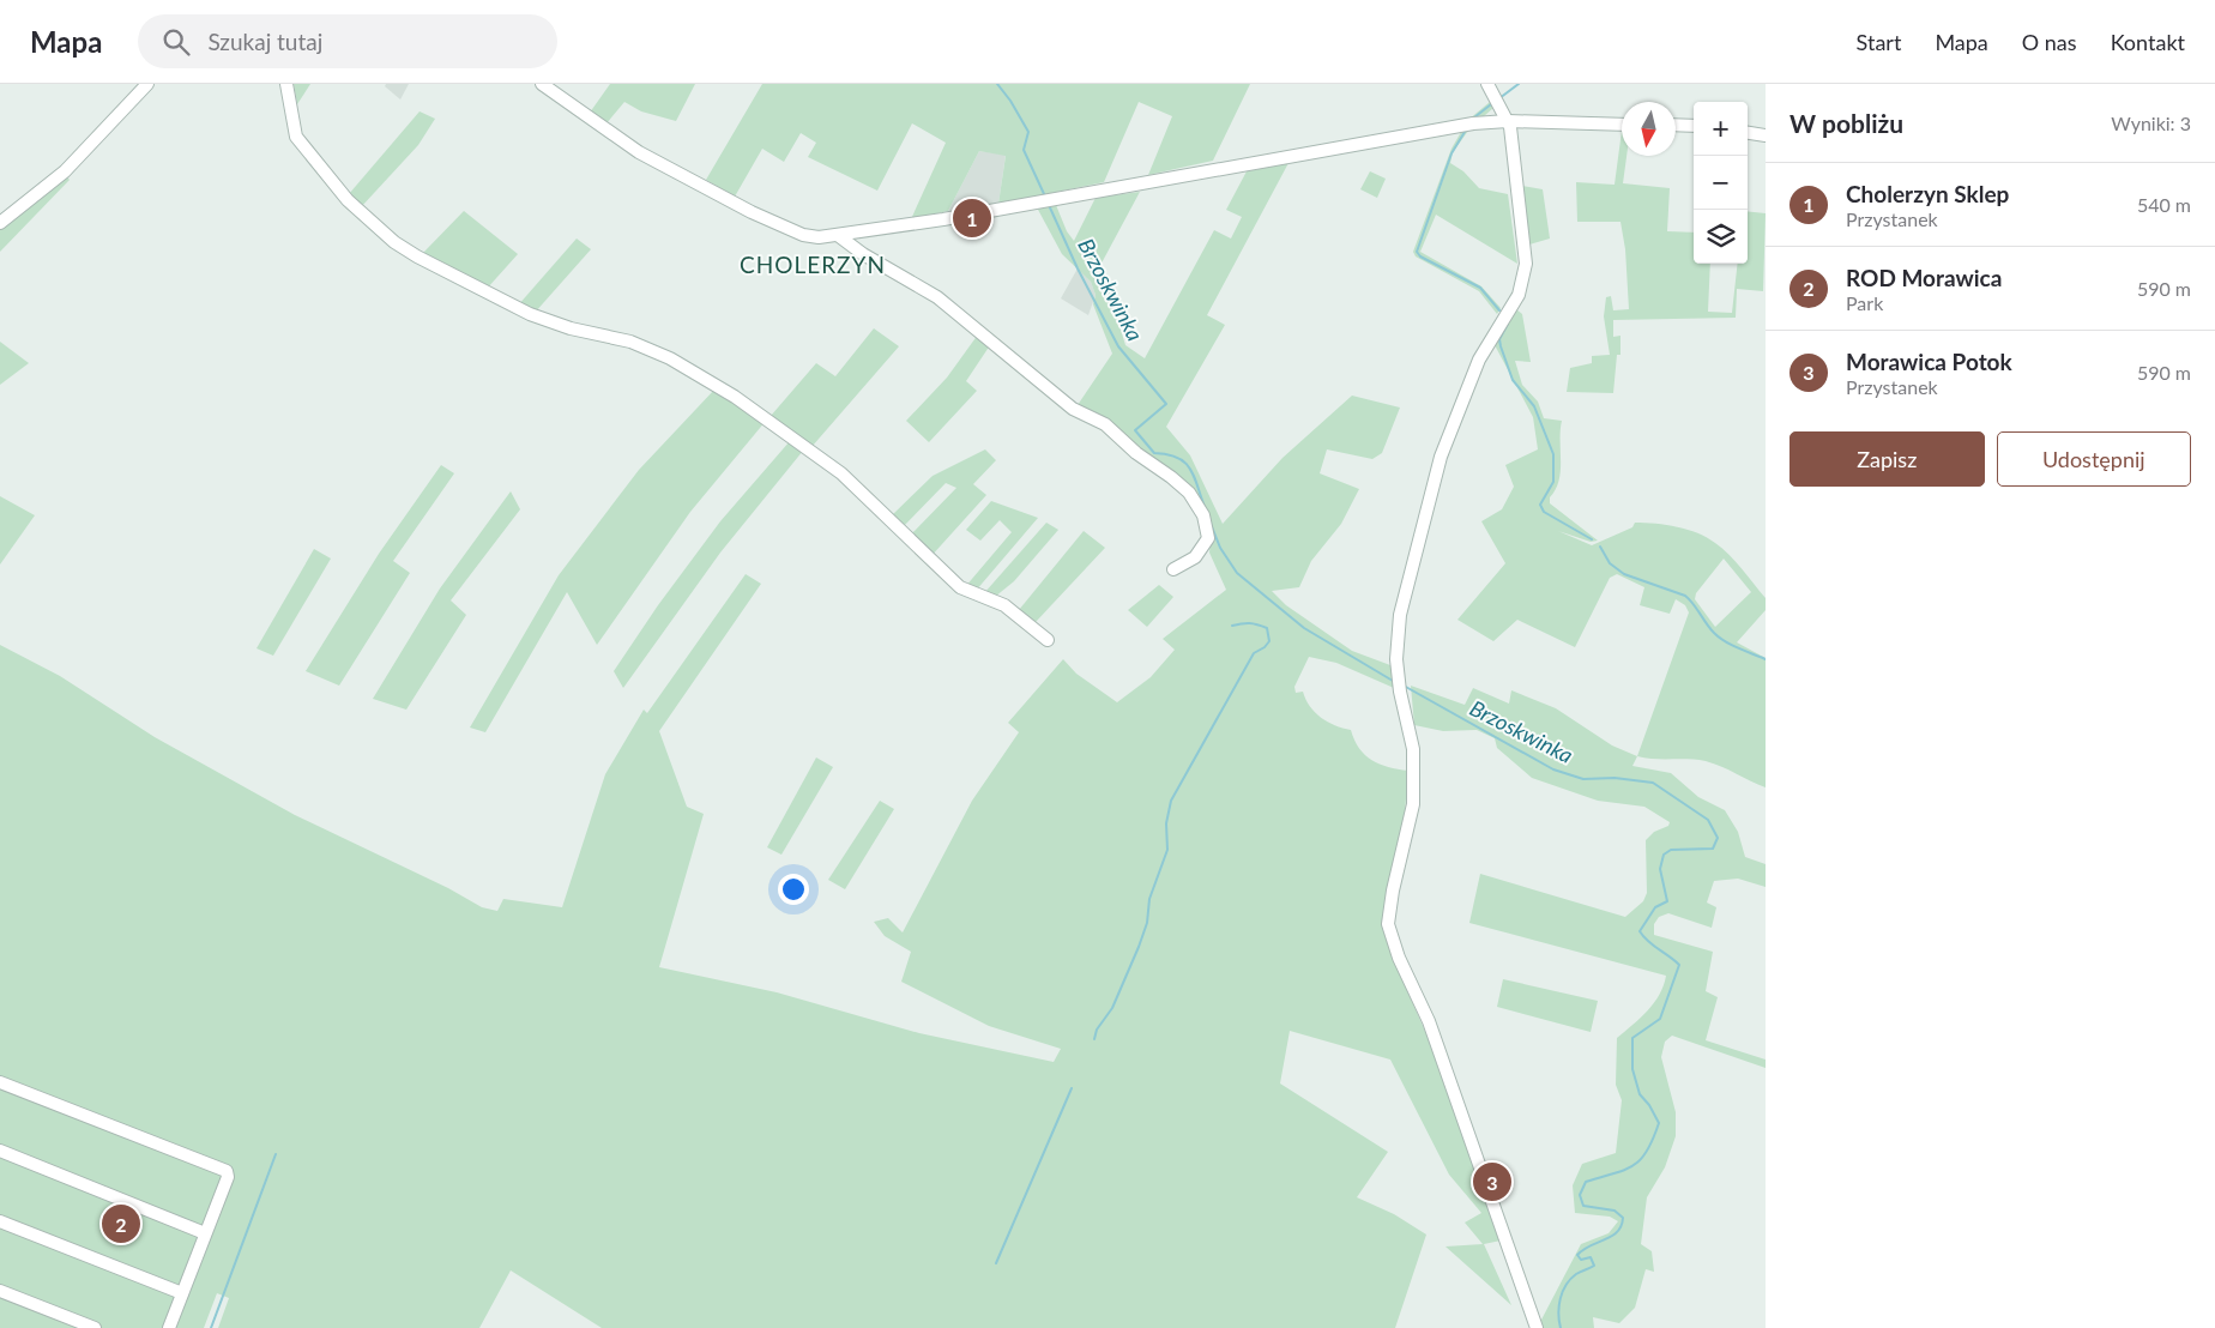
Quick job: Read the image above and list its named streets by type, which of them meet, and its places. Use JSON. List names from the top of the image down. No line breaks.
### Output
{"districts":["CHOLERZYN"],"water":["Brzoskwinka"],"north":"bottom","page":{"header":"Mapa","search":"Szukaj tutaj","nav":["Start","Mapa","O nas","Kontakt"],"heading":["W pobliżu","Wyniki: 3"],"map_buttons":["+","−"],"list":[{"mark":"1","name":"Cholerzyn Sklep","note":"Przystanek","value":"540 m"},{"mark":"2","name":"ROD Morawica","note":"Park","value":"590 m"},{"mark":"3","name":"Morawica Potok","note":"Przystanek","value":"590 m"}],"pins":["1","3","2"],"buttons":["Zapisz","Udostępnij"]}}
